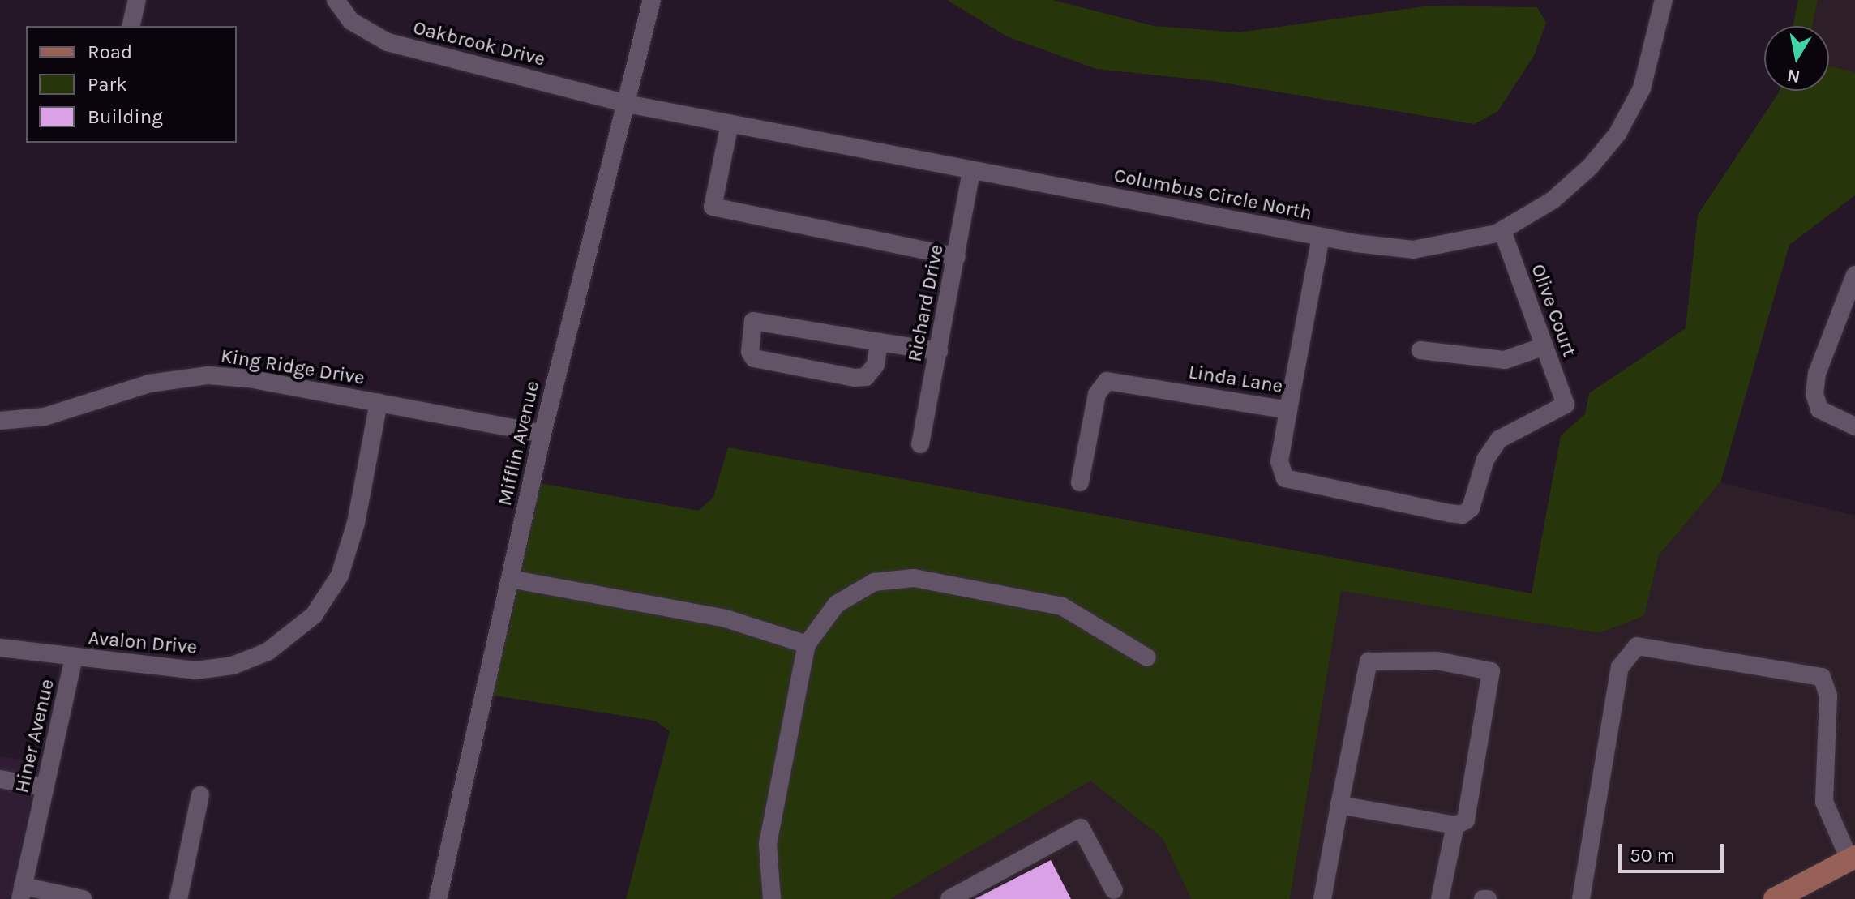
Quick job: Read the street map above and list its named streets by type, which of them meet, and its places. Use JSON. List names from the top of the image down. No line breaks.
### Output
{"streets":{"street":["Oakbrook Drive","Columbus Circle North","Richard Drive","Olive Court","King Ridge Drive","Linda Lane","Mifflin Avenue","Avalon Drive","Hiner Avenue"]},"crossings":[["Oakbrook Drive","Columbus Circle North"],["Oakbrook Drive","Mifflin Avenue"],["Columbus Circle North","Richard Drive"],["Columbus Circle North","Olive Court"],["Columbus Circle North","Linda Lane"],["Columbus Circle North","Mifflin Avenue"],["Olive Court","Linda Lane"],["King Ridge Drive","Mifflin Avenue"],["King Ridge Drive","Avalon Drive"],["Avalon Drive","Hiner Avenue"]],"legend":["Road","Park","Building"],"scale_bar":"50 m","north":"bottom"}
